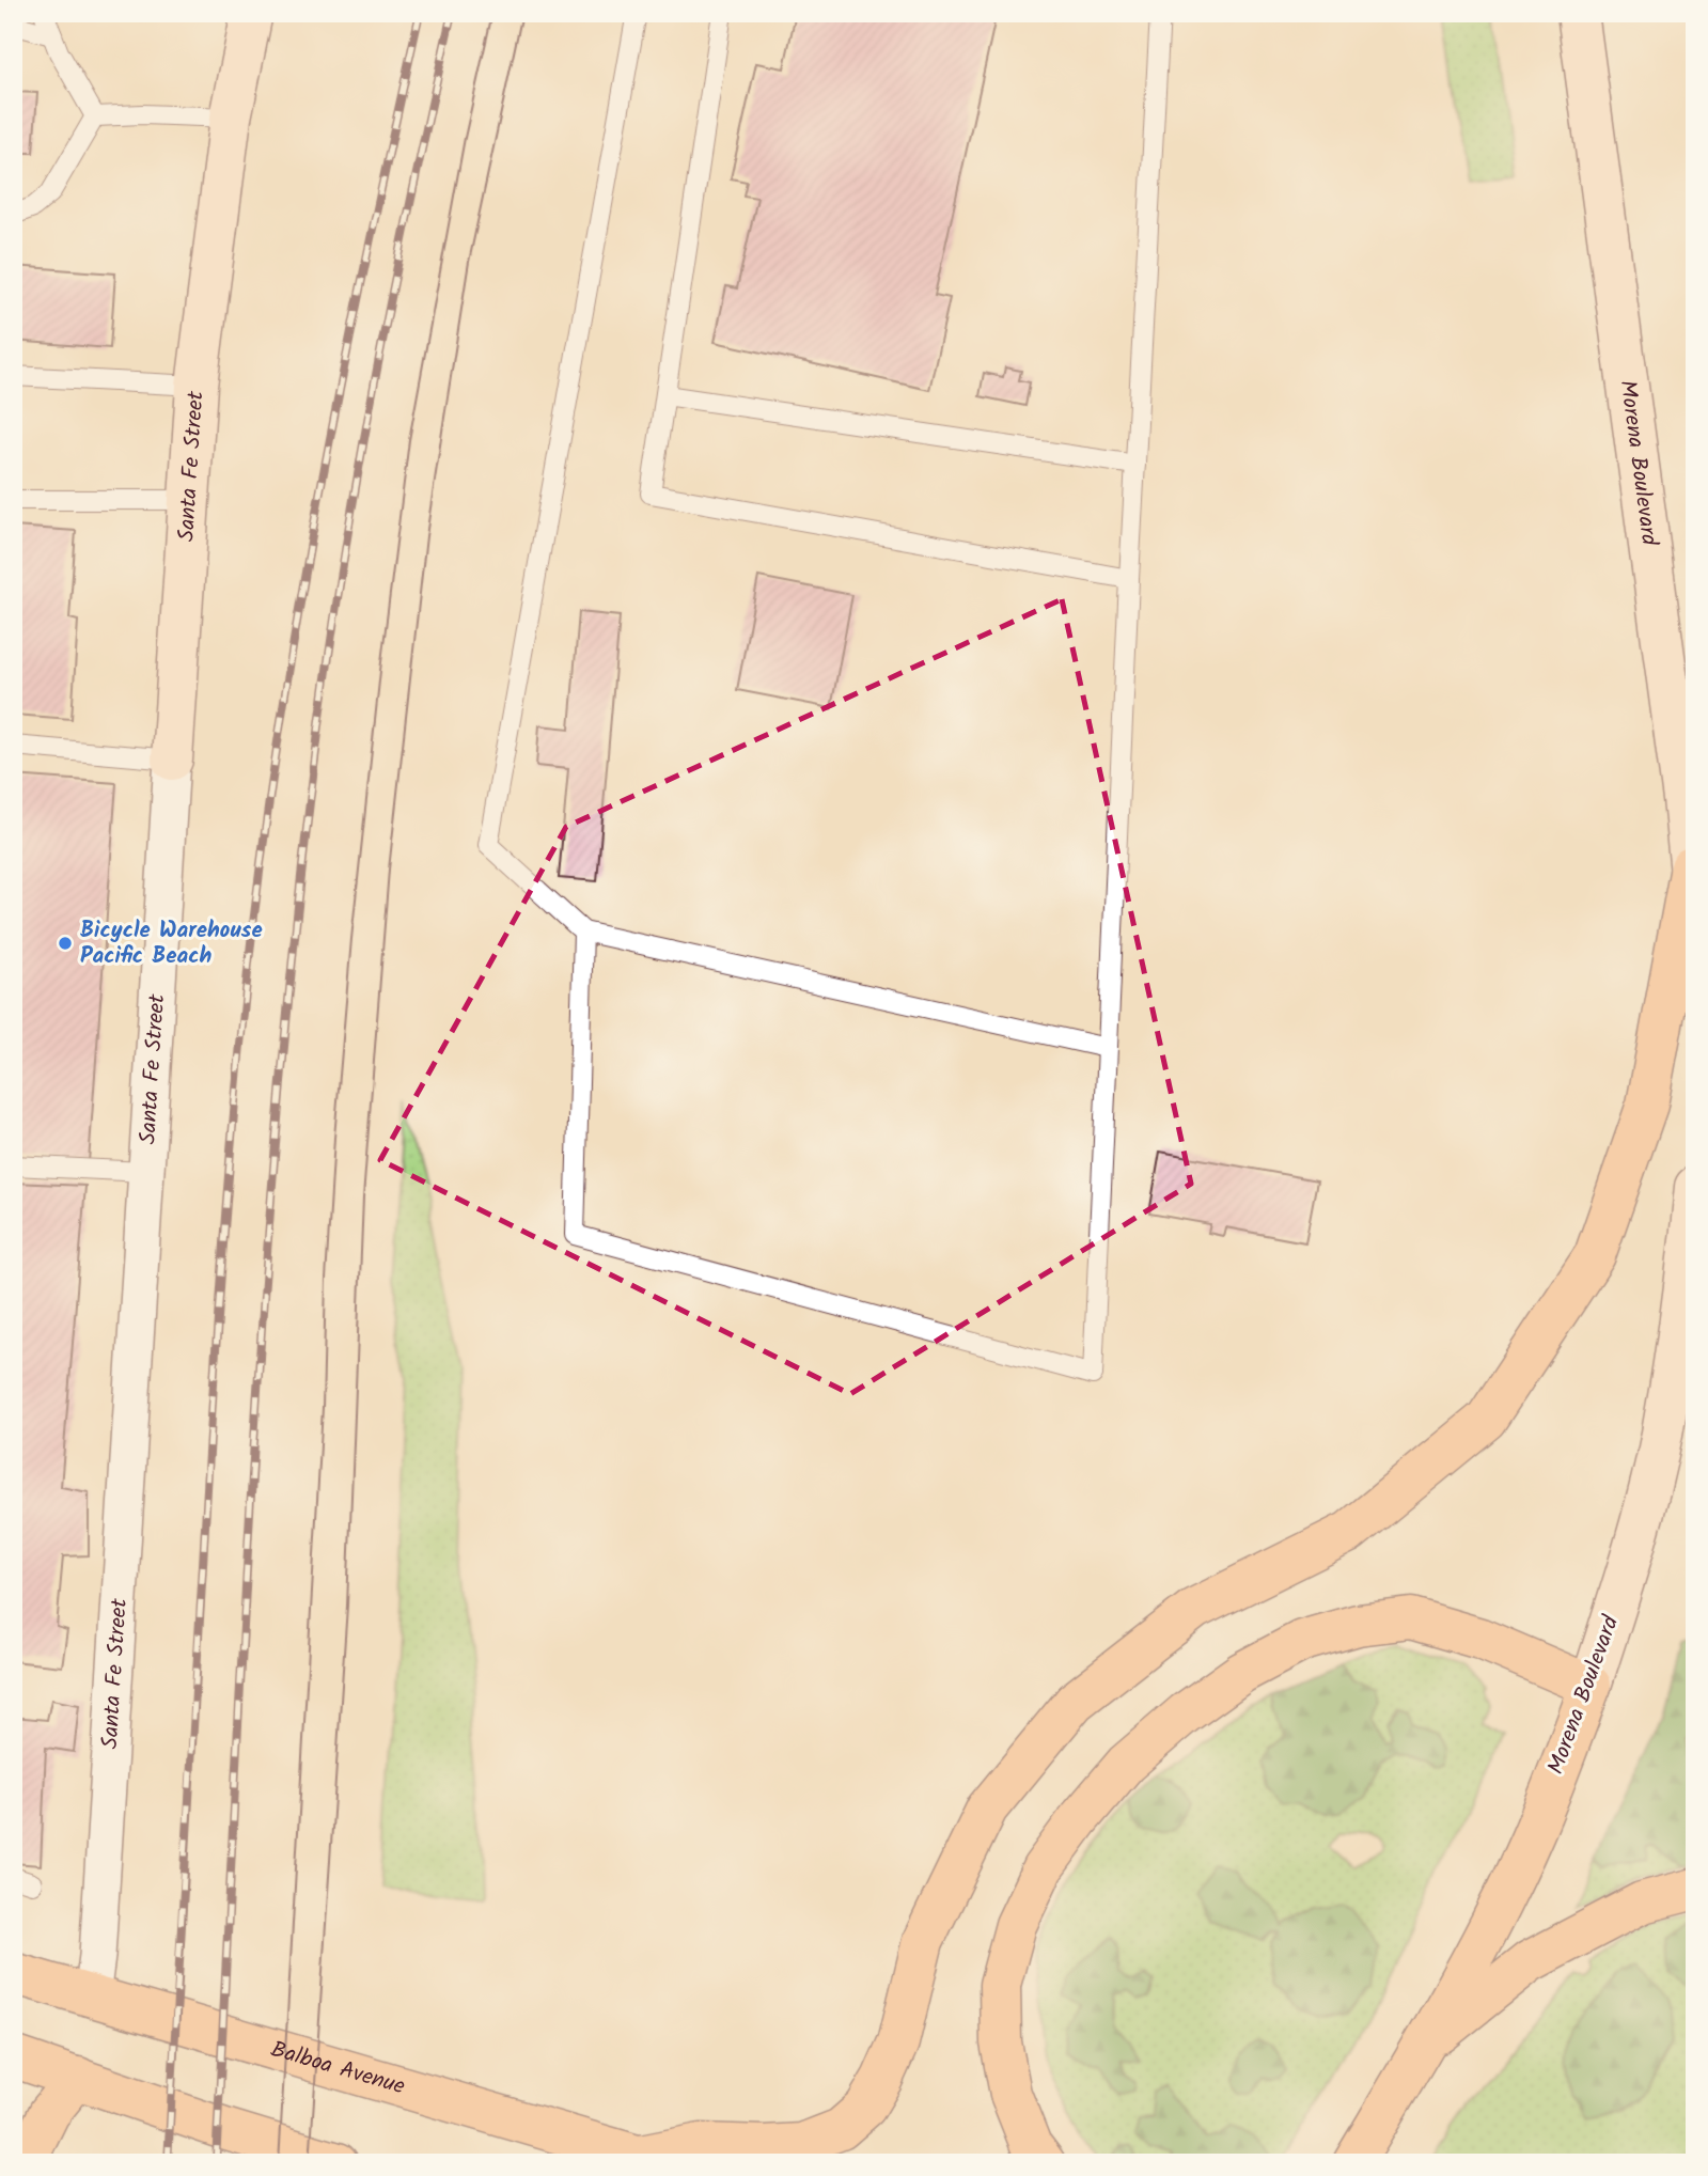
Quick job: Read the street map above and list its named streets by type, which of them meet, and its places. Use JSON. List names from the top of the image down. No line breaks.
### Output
{"streets":{"main road":["Morena Boulevard","Santa Fe Street","Balboa Avenue"]},"crossings":[["Santa Fe Street","Balboa Avenue"]],"places":["Bicycle Warehouse Pacific Beach"]}
